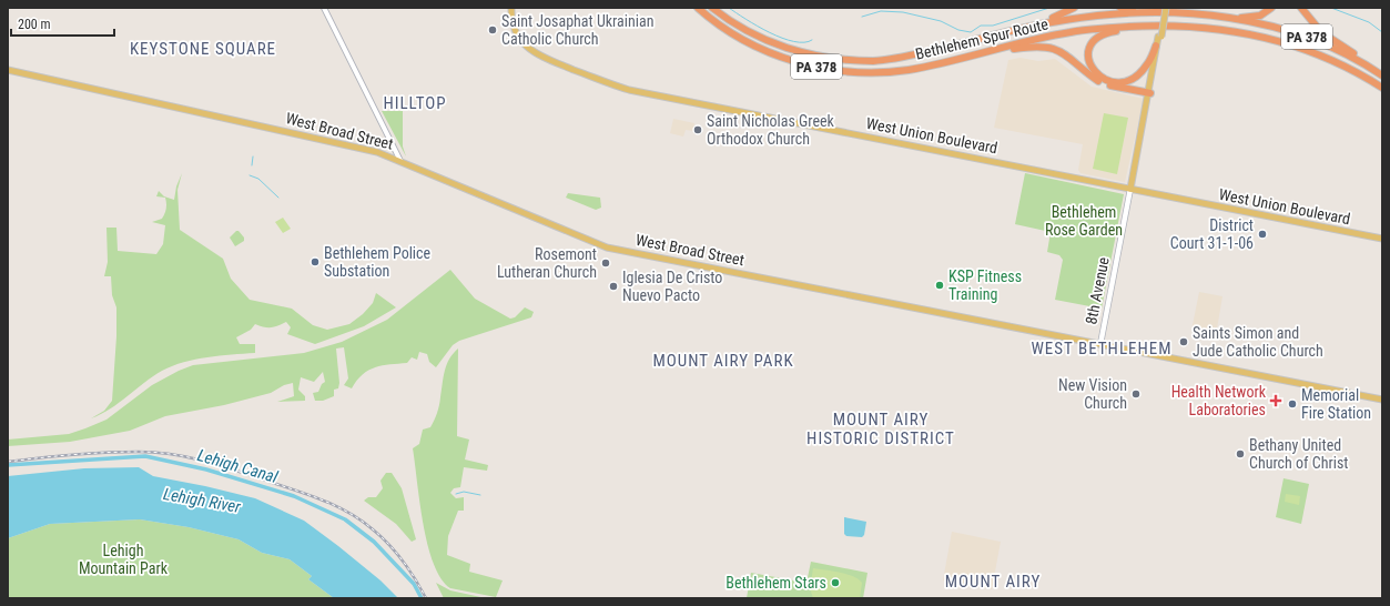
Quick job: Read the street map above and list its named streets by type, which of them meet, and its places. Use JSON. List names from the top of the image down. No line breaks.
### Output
{"streets":{"highway":["PA 378","Bethlehem Spur Route"],"main road":["West Broad Street","West Union Boulevard","8th Avenue"]},"crossings":[["West Broad Street","8th Avenue"],["West Union Boulevard","8th Avenue"]],"districts":["KEYSTONE SQUARE","HILLTOP","WEST BETHLEHEM","MOUNT AIRY PARK","MOUNT AIRY HISTORIC DISTRICT","MOUNT AIRY"],"water":["Lehigh Canal","Lehigh River"],"parks":["Bethlehem Rose Garden","Lehigh Mountain Park"],"places":{"other":["Saint Josaphat Ukrainian Catholic Church","Saint Nicholas Greek Orthodox Church","District Court 31-1-06","Bethlehem Police Substation","Rosemont Lutheran Church","KSP Fitness Training","Iglesia De Cristo Nuevo Pacto","Saints Simon and Jude Catholic Church","New Vision Church","Memorial Fire Station","Bethany United Church of Christ","Bethlehem Stars"],"health":["Health Network Laboratories"]},"scale_bar":"200 m"}
